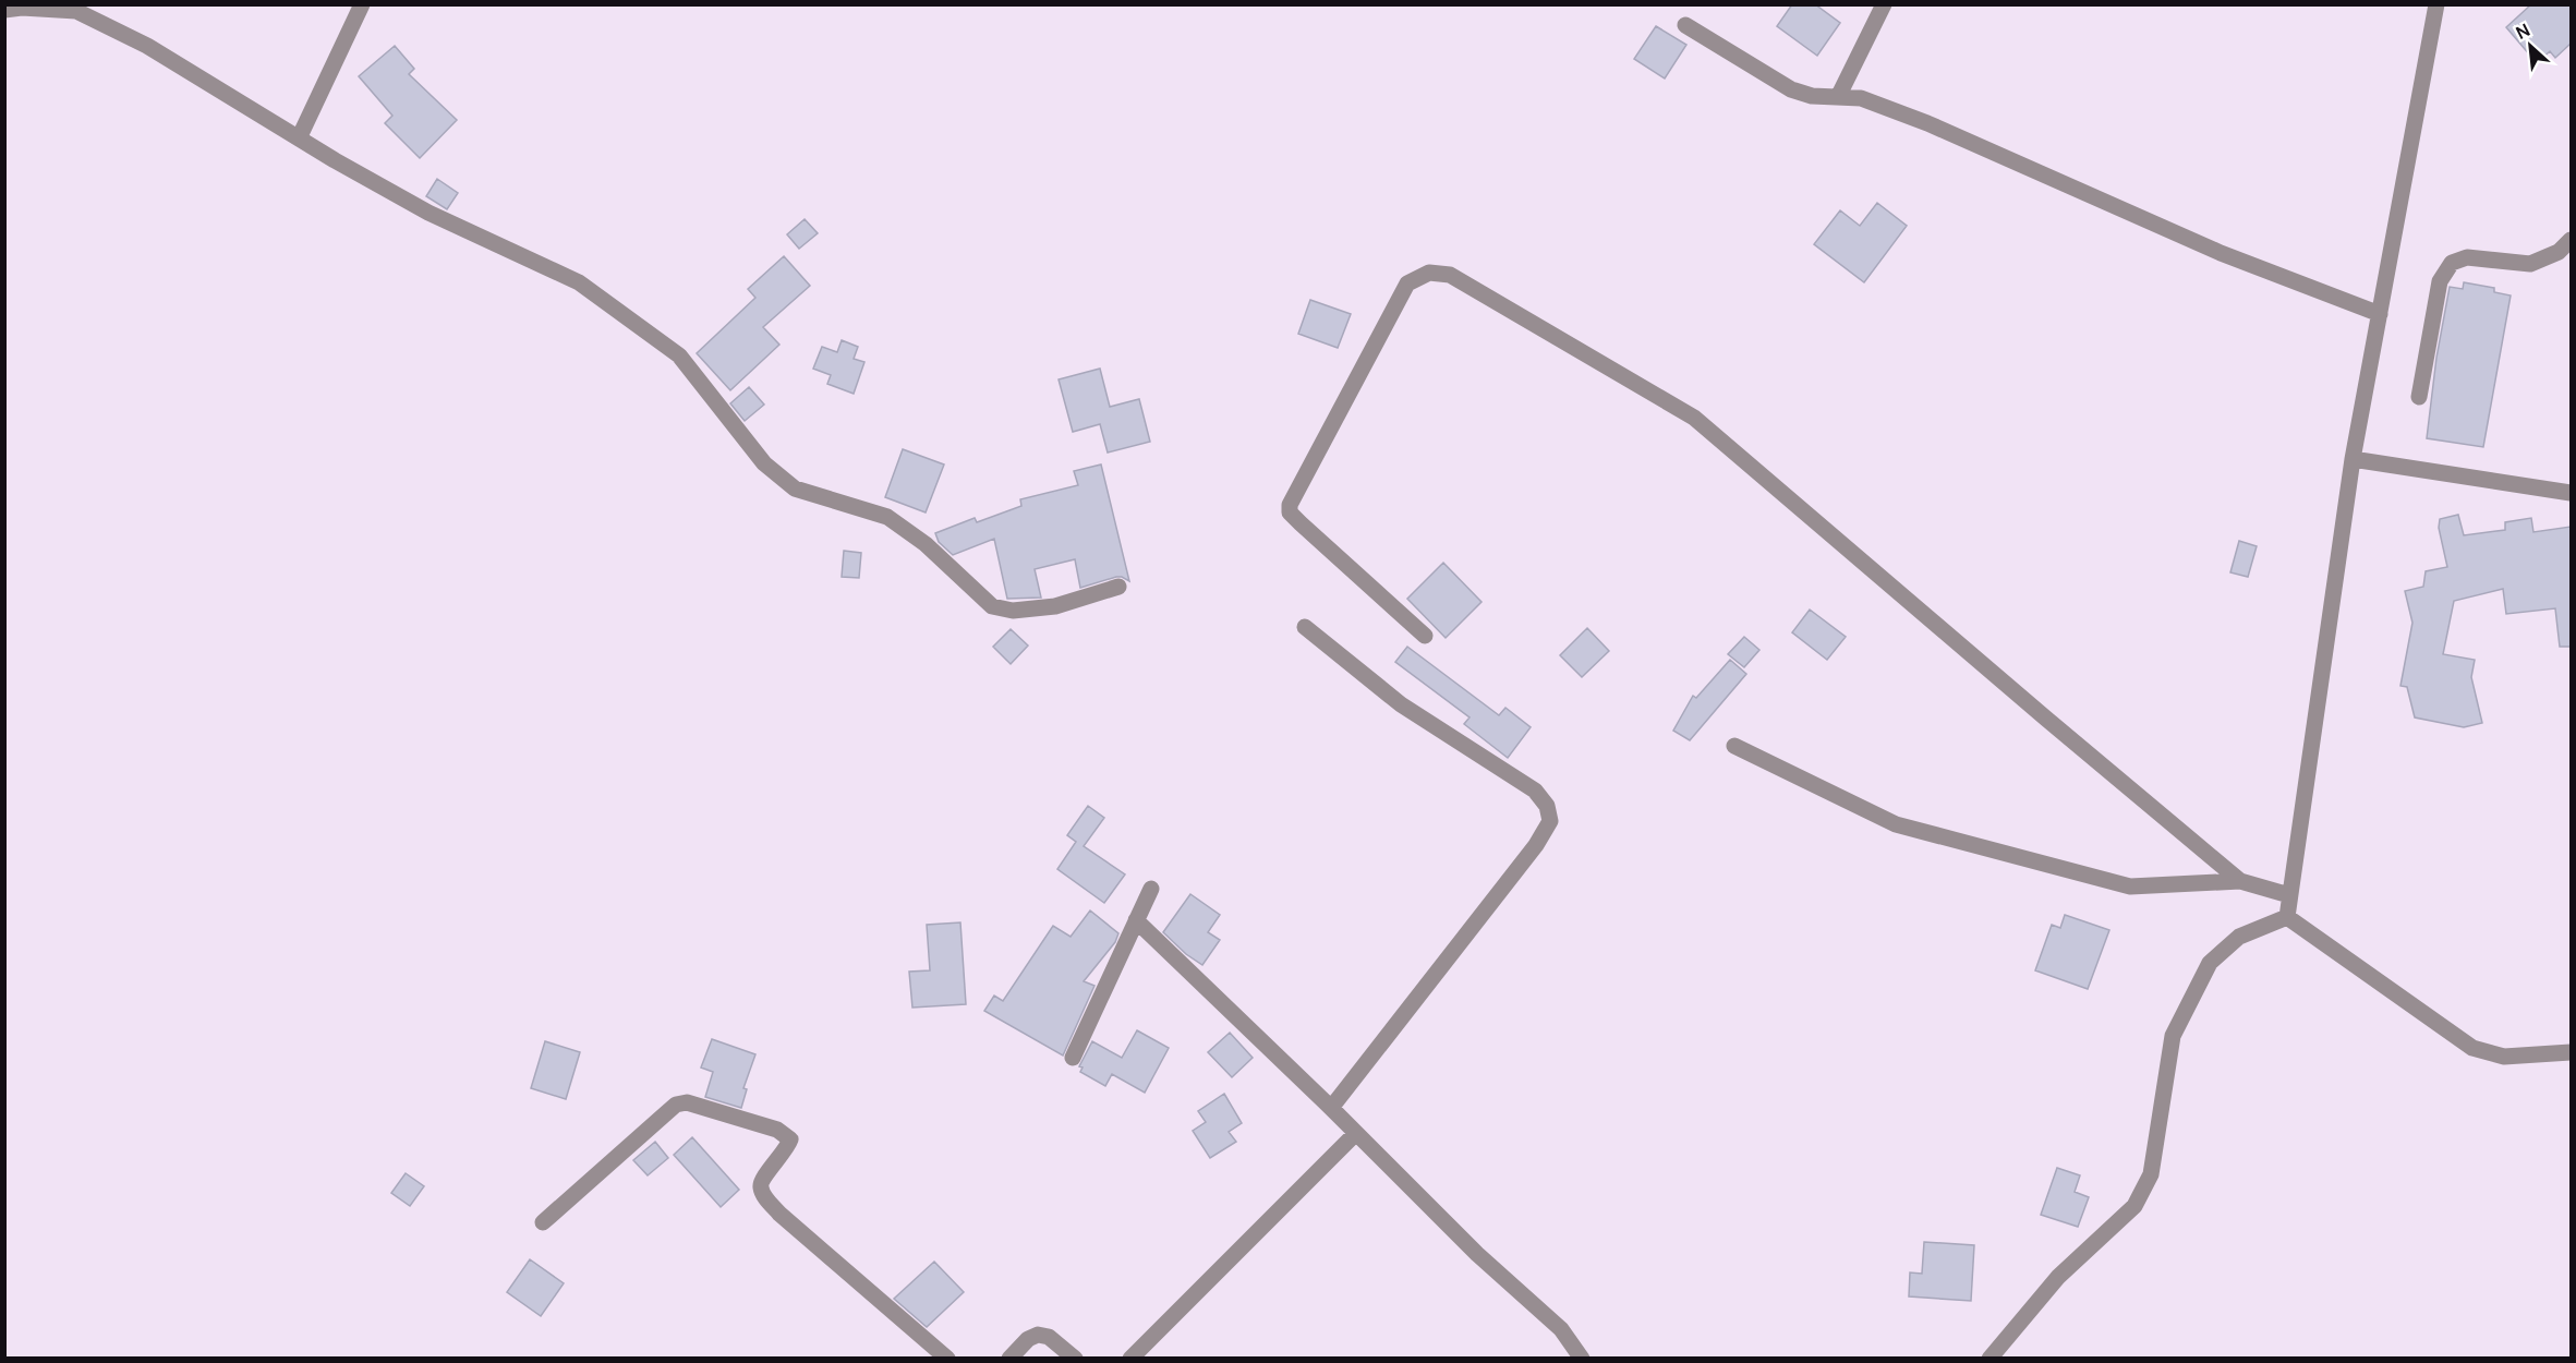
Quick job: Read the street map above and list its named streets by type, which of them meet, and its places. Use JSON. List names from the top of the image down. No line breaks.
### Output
{"north":"top left"}
